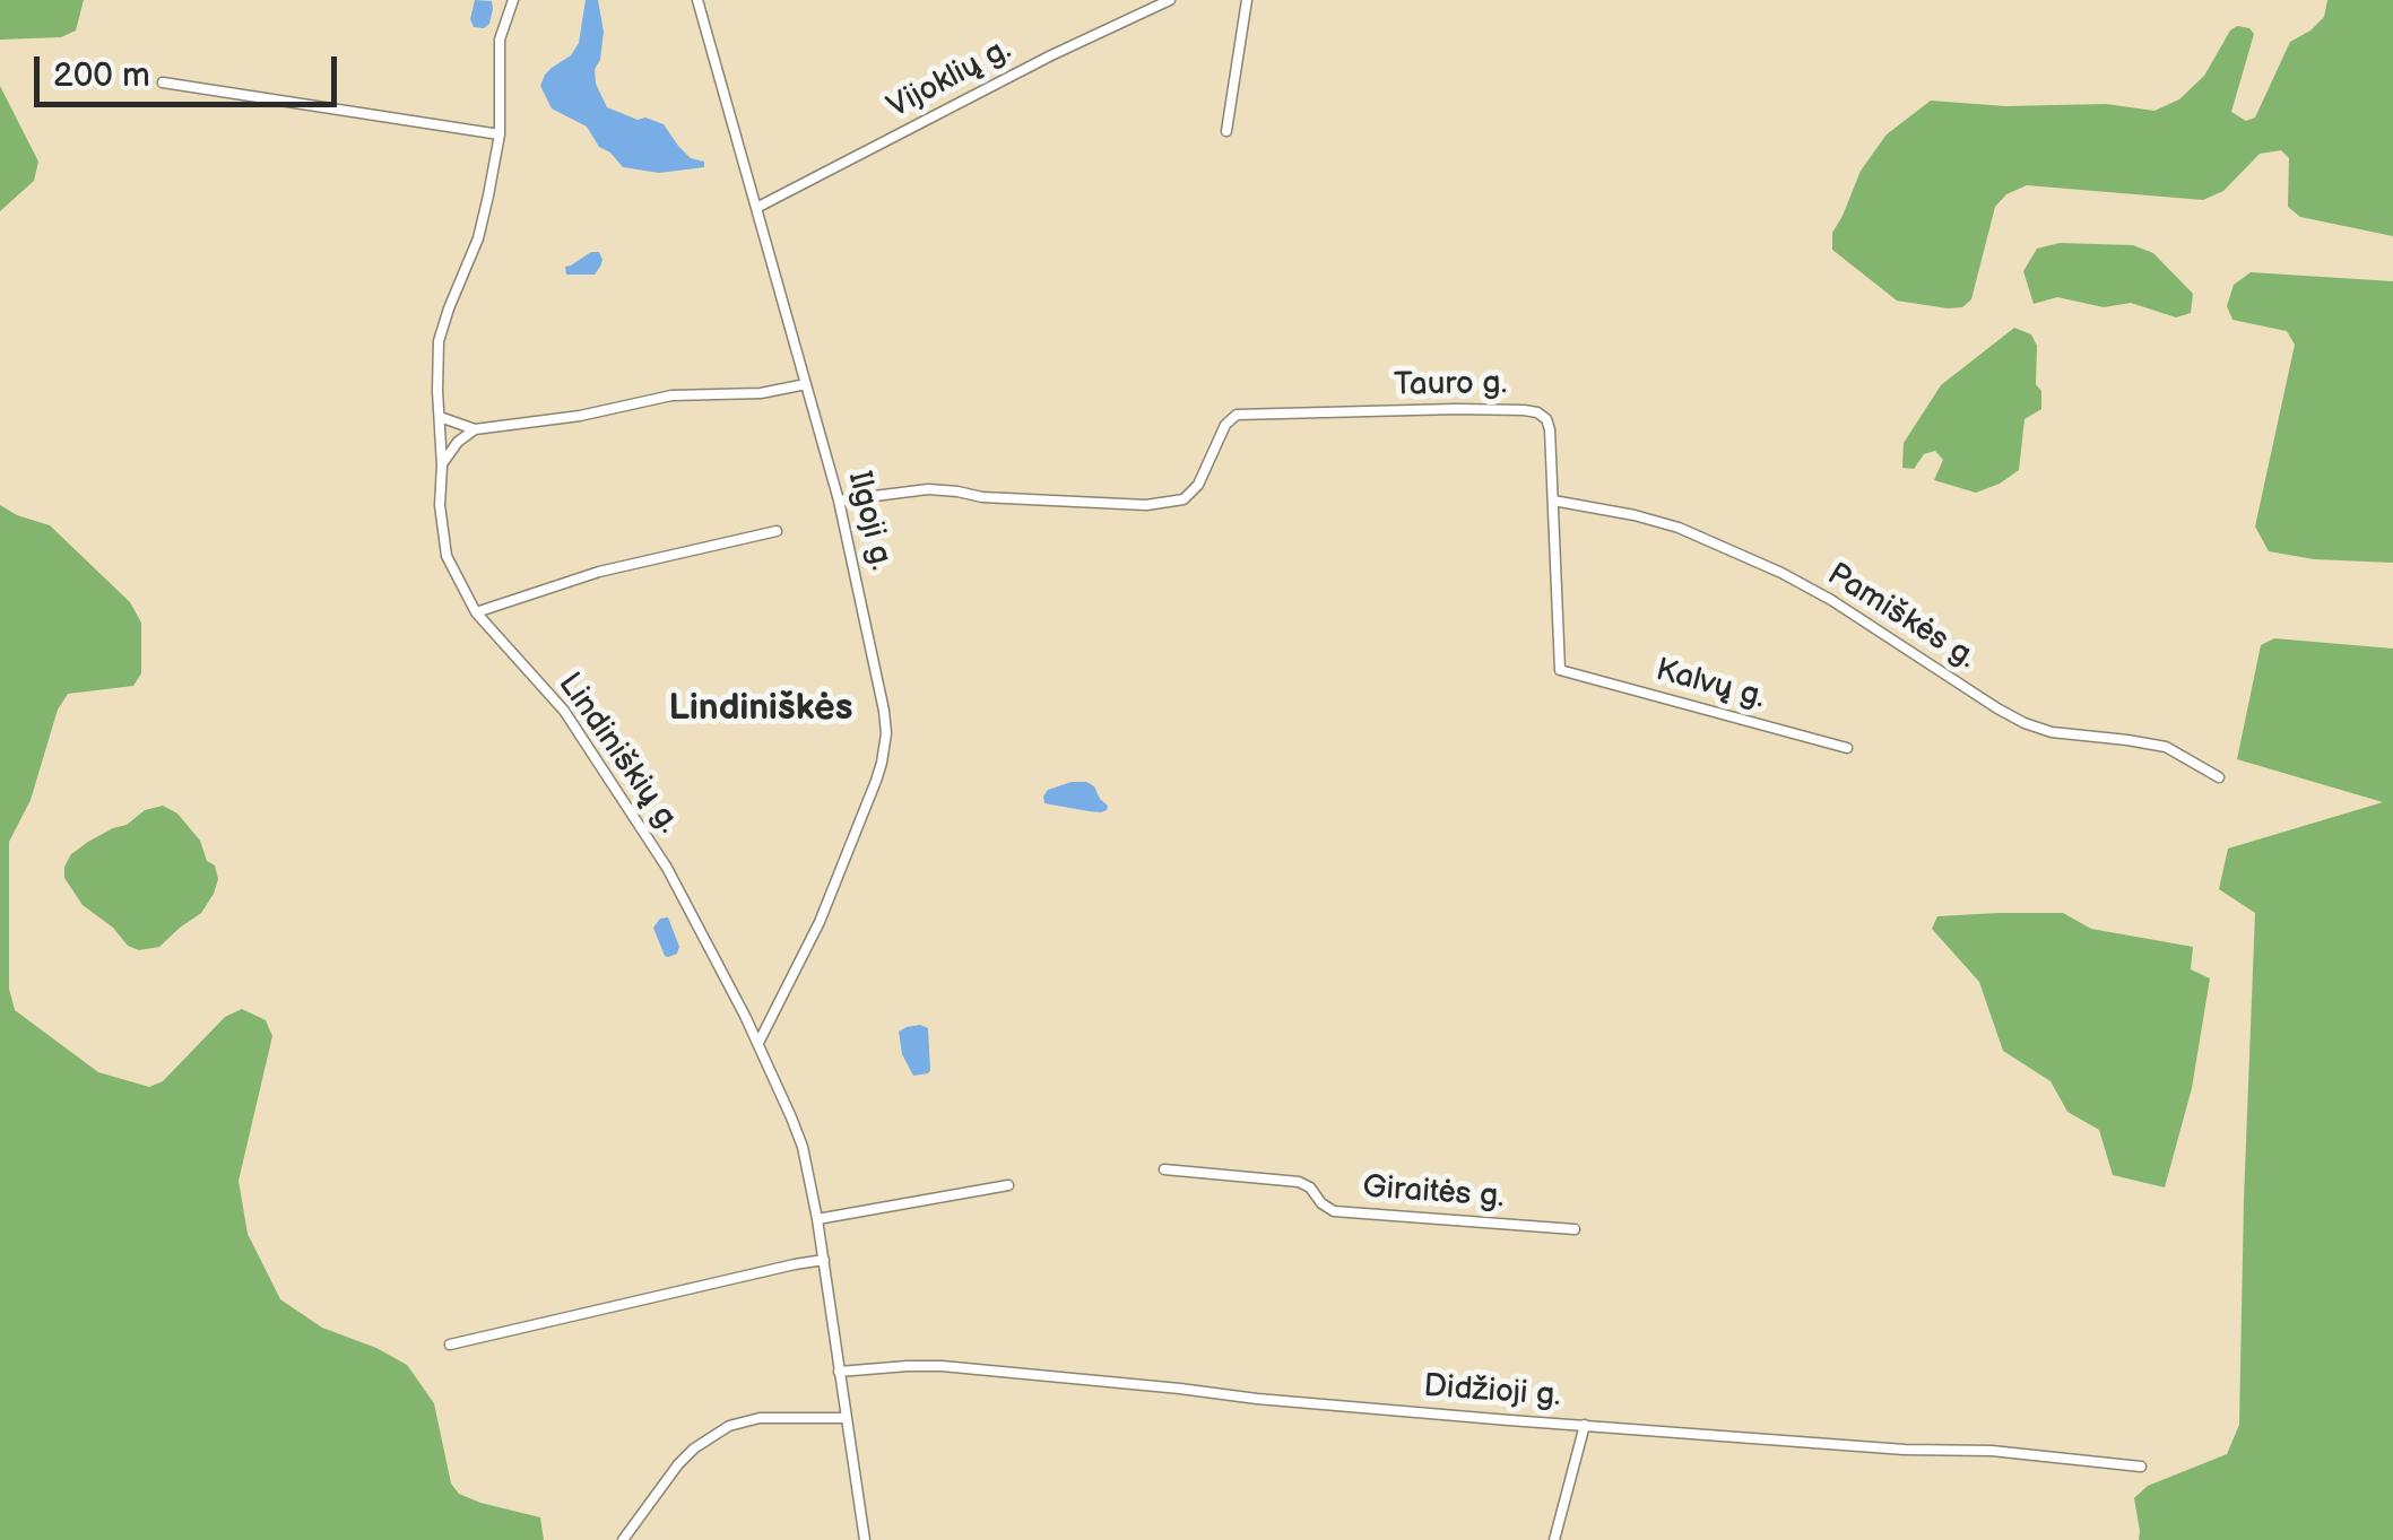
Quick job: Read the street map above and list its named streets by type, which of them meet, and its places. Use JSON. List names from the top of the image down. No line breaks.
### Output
{"streets":{"street":["Vijoklių g.","Tauro g.","Ilgoji g.","Pamiškės g.","Kalvų g.","Lindiniškių g.","Giraitės g.","Didžioji g."]},"crossings":[["Vijoklių g.","Ilgoji g."],["Tauro g.","Ilgoji g."],["Tauro g.","Pamiškės g."],["Tauro g.","Kalvų g."],["Ilgoji g.","Lindiniškių g."],["Lindiniškių g.","Didžioji g."]],"districts":["Lindiniškės"],"scale_bar":"200 m"}
